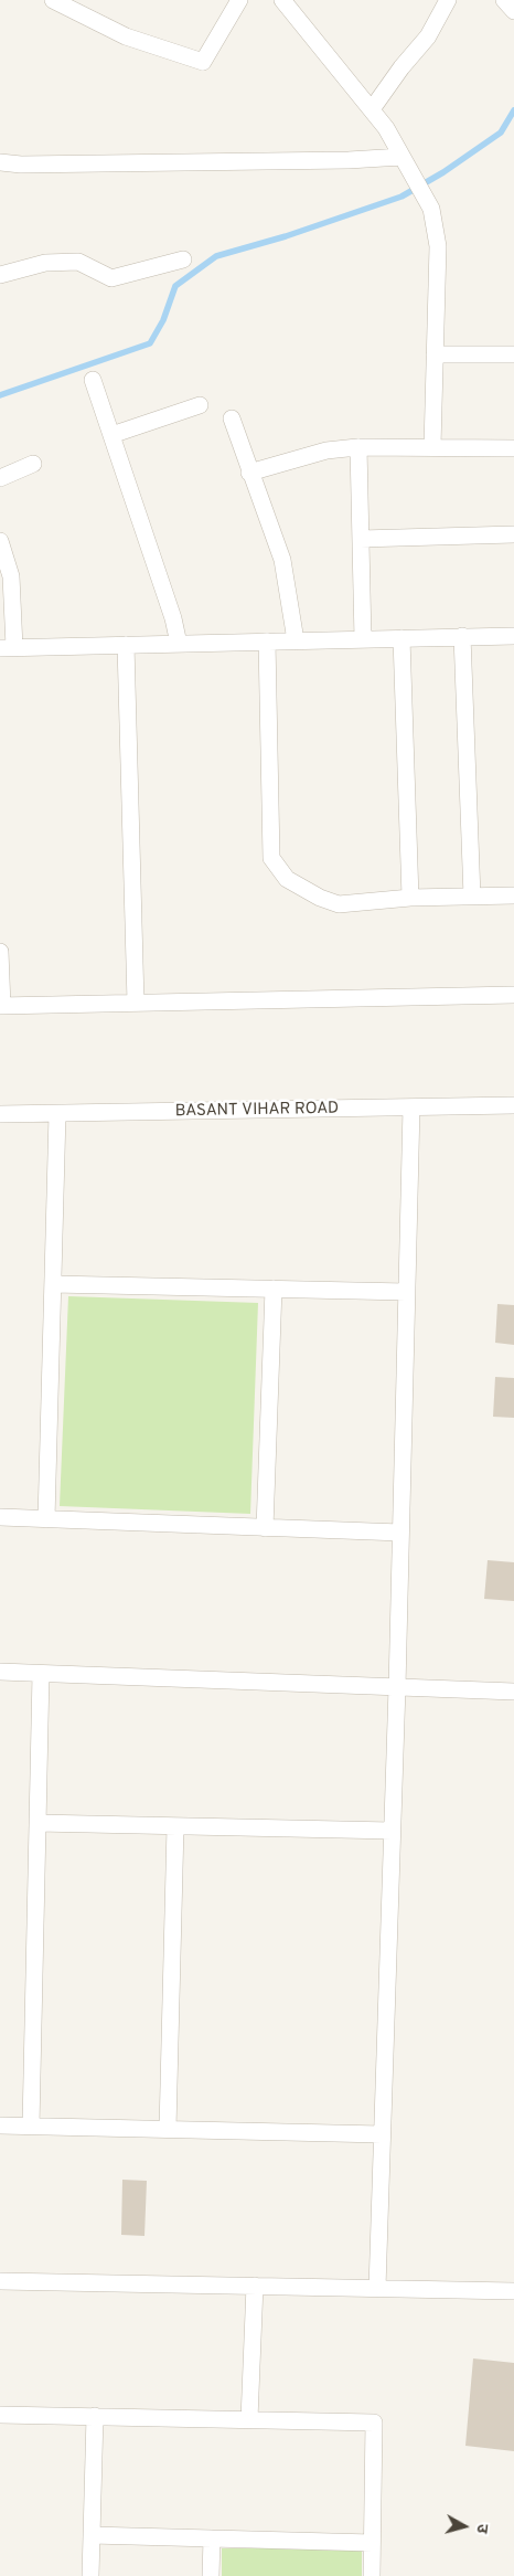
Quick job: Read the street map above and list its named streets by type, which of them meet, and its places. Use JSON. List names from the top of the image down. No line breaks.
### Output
{"streets":{"street":["BASANT VIHAR ROAD"]},"north":"right"}
